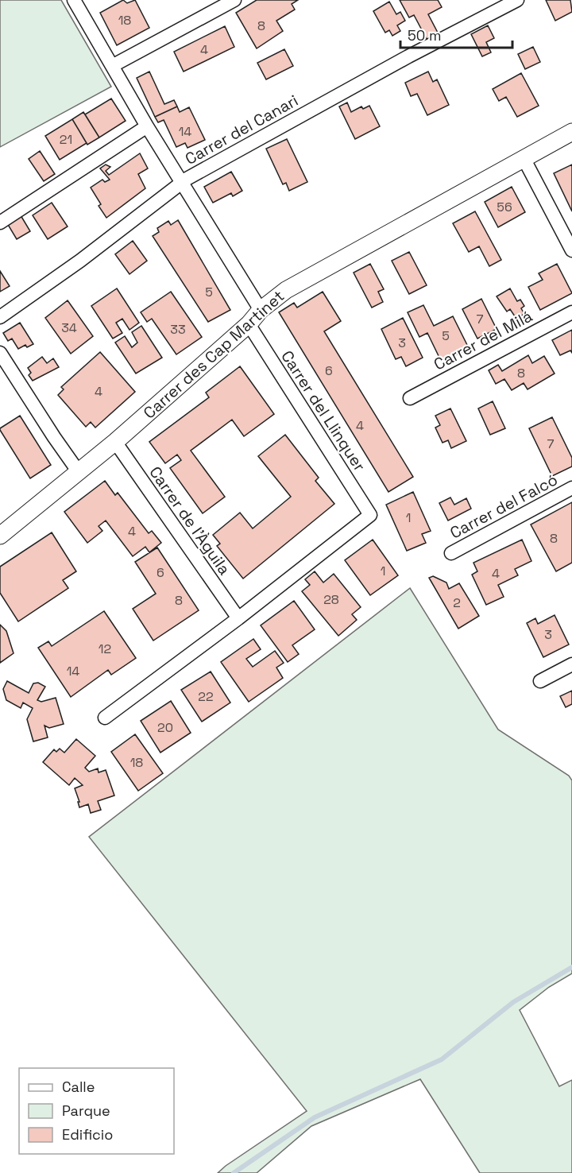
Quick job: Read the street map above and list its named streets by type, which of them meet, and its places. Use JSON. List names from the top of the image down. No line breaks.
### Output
{"streets":{"street":["Carrer del Canari","Carrer del Milá","Carrer des Cap Martinet","Carrer del Llinquer","Carrer del Falcó","Carrer de l'Àguila"]},"crossings":[["Carrer des Cap Martinet","Carrer del Llinquer"],["Carrer des Cap Martinet","Carrer de l'Àguila"],["Carrer del Llinquer","Carrer de l'Àguila"]],"house_numbers":["18","8","4","14","21","56","5","7","34","33","5","3","6","8","4","4","7","1","4","8","1","6","4","28","8","2","3","12","14","22","20","18"],"legend":["Calle","Parque","Edificio"],"scale_bar":"50 m"}
